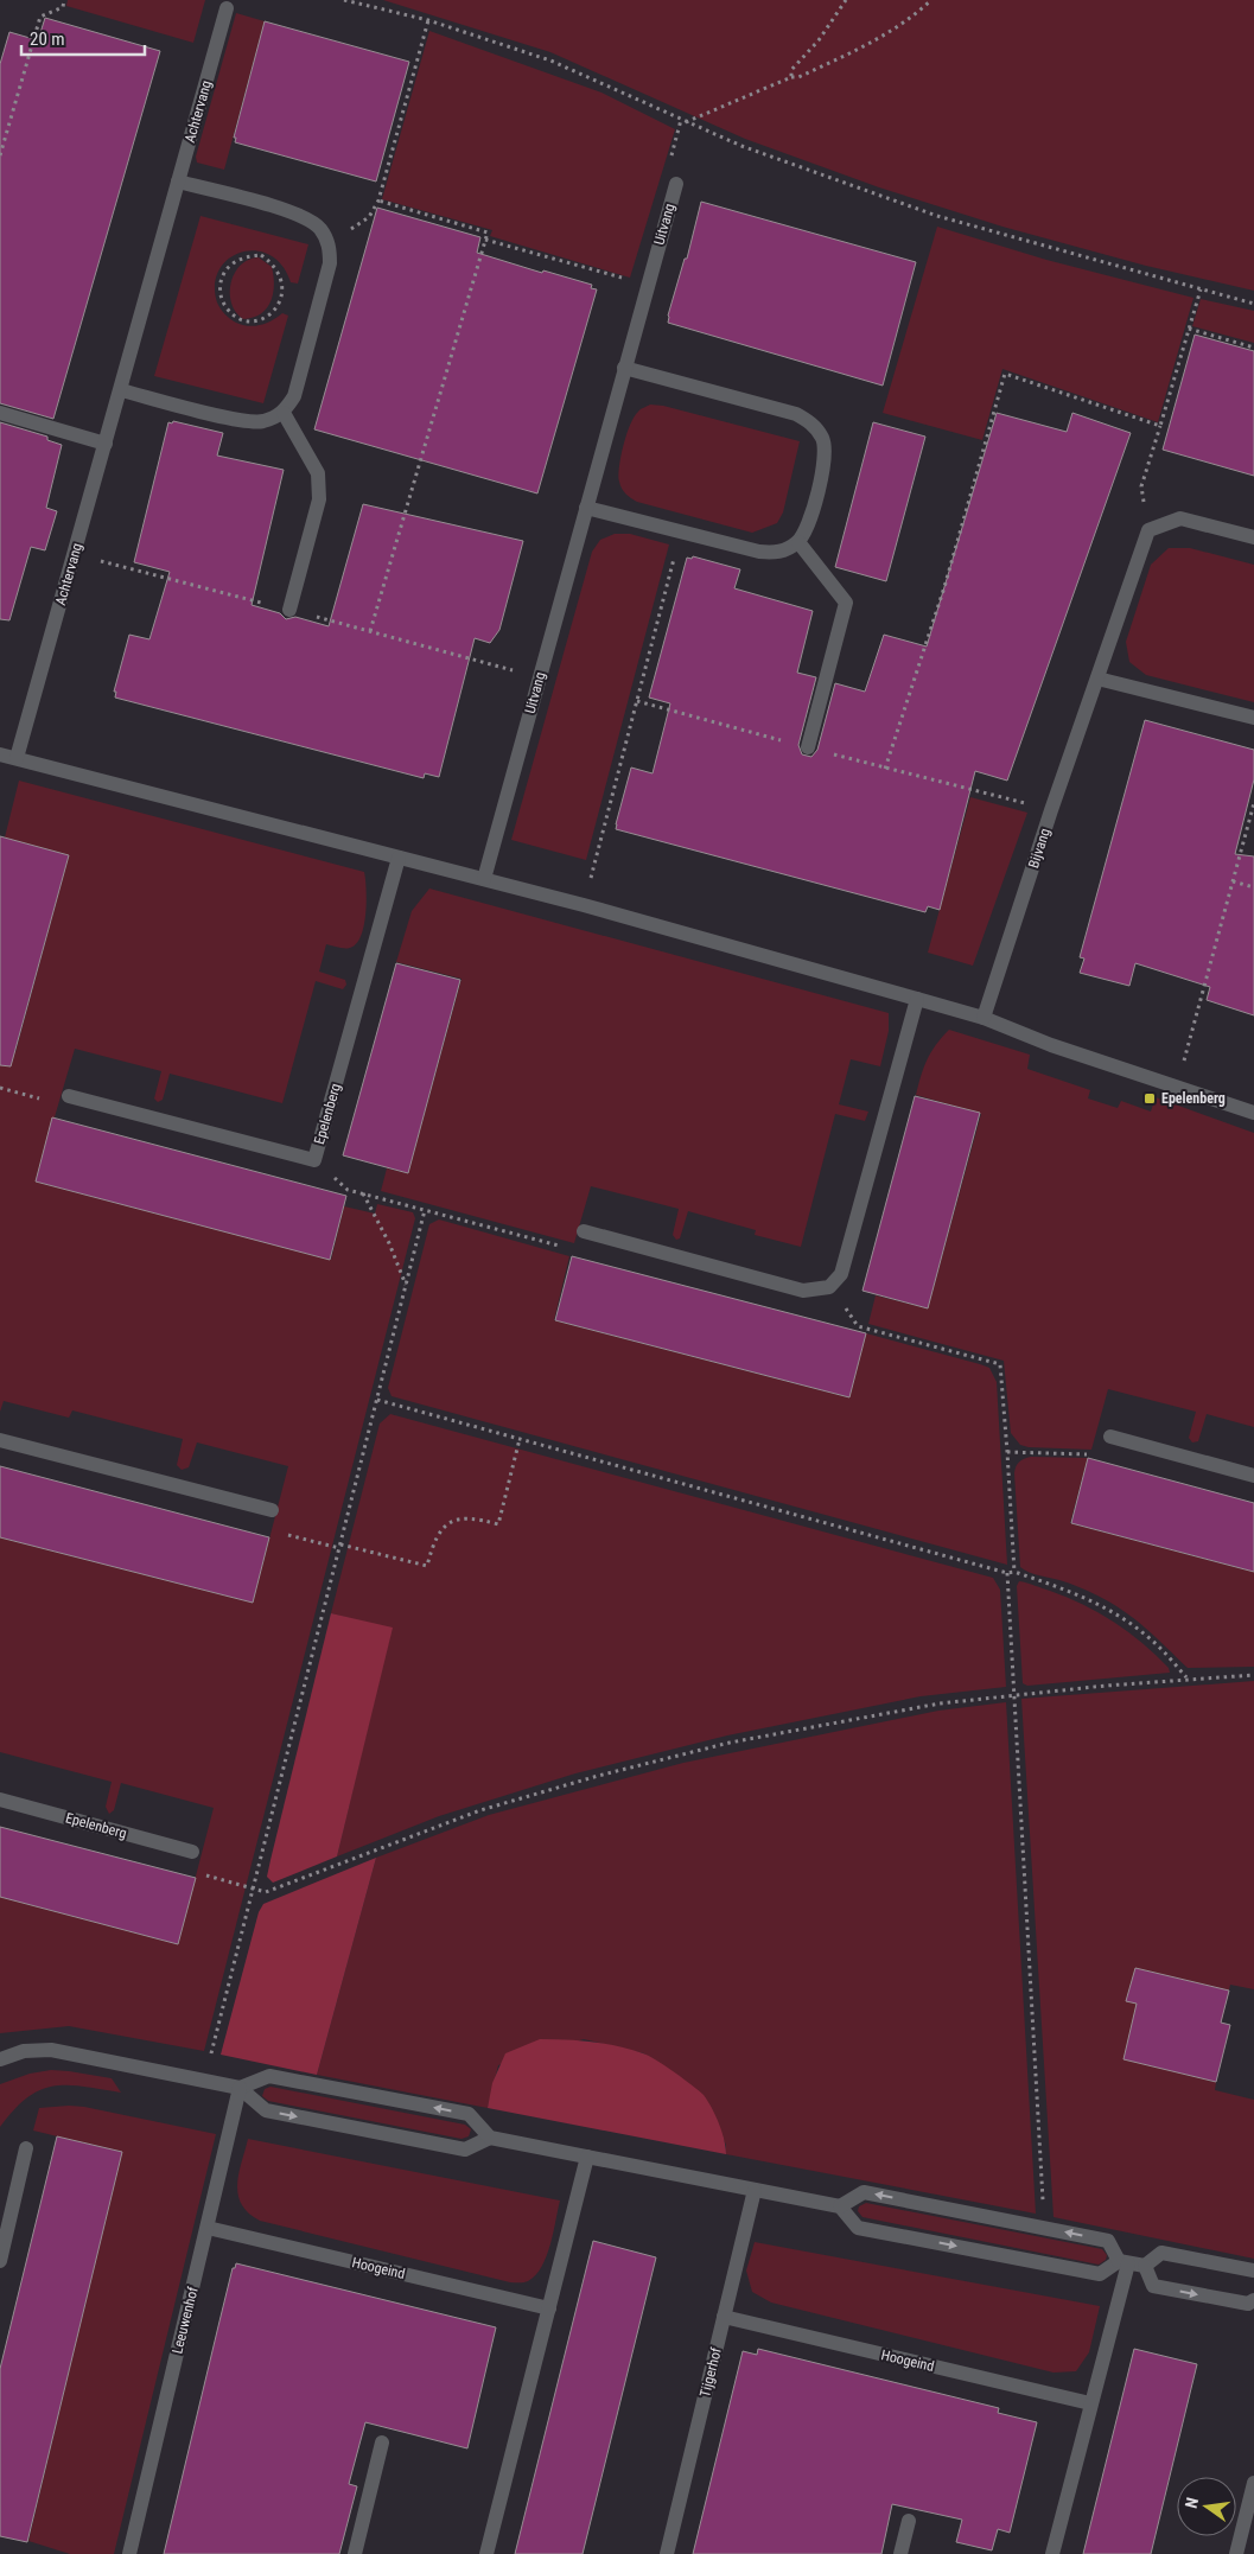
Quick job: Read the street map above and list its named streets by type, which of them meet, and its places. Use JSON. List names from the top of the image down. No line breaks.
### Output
{"streets":{"street":["Achtervang","Uitvang","Bijvang","Epelenberg","Hoogeind","Leeuwenhof","Tijgerhof"]},"crossings":[["Hoogeind","Leeuwenhof"],["Hoogeind","Tijgerhof"]],"places":{"transit":["Epelenberg"]},"scale_bar":"20 m","north":"left"}
